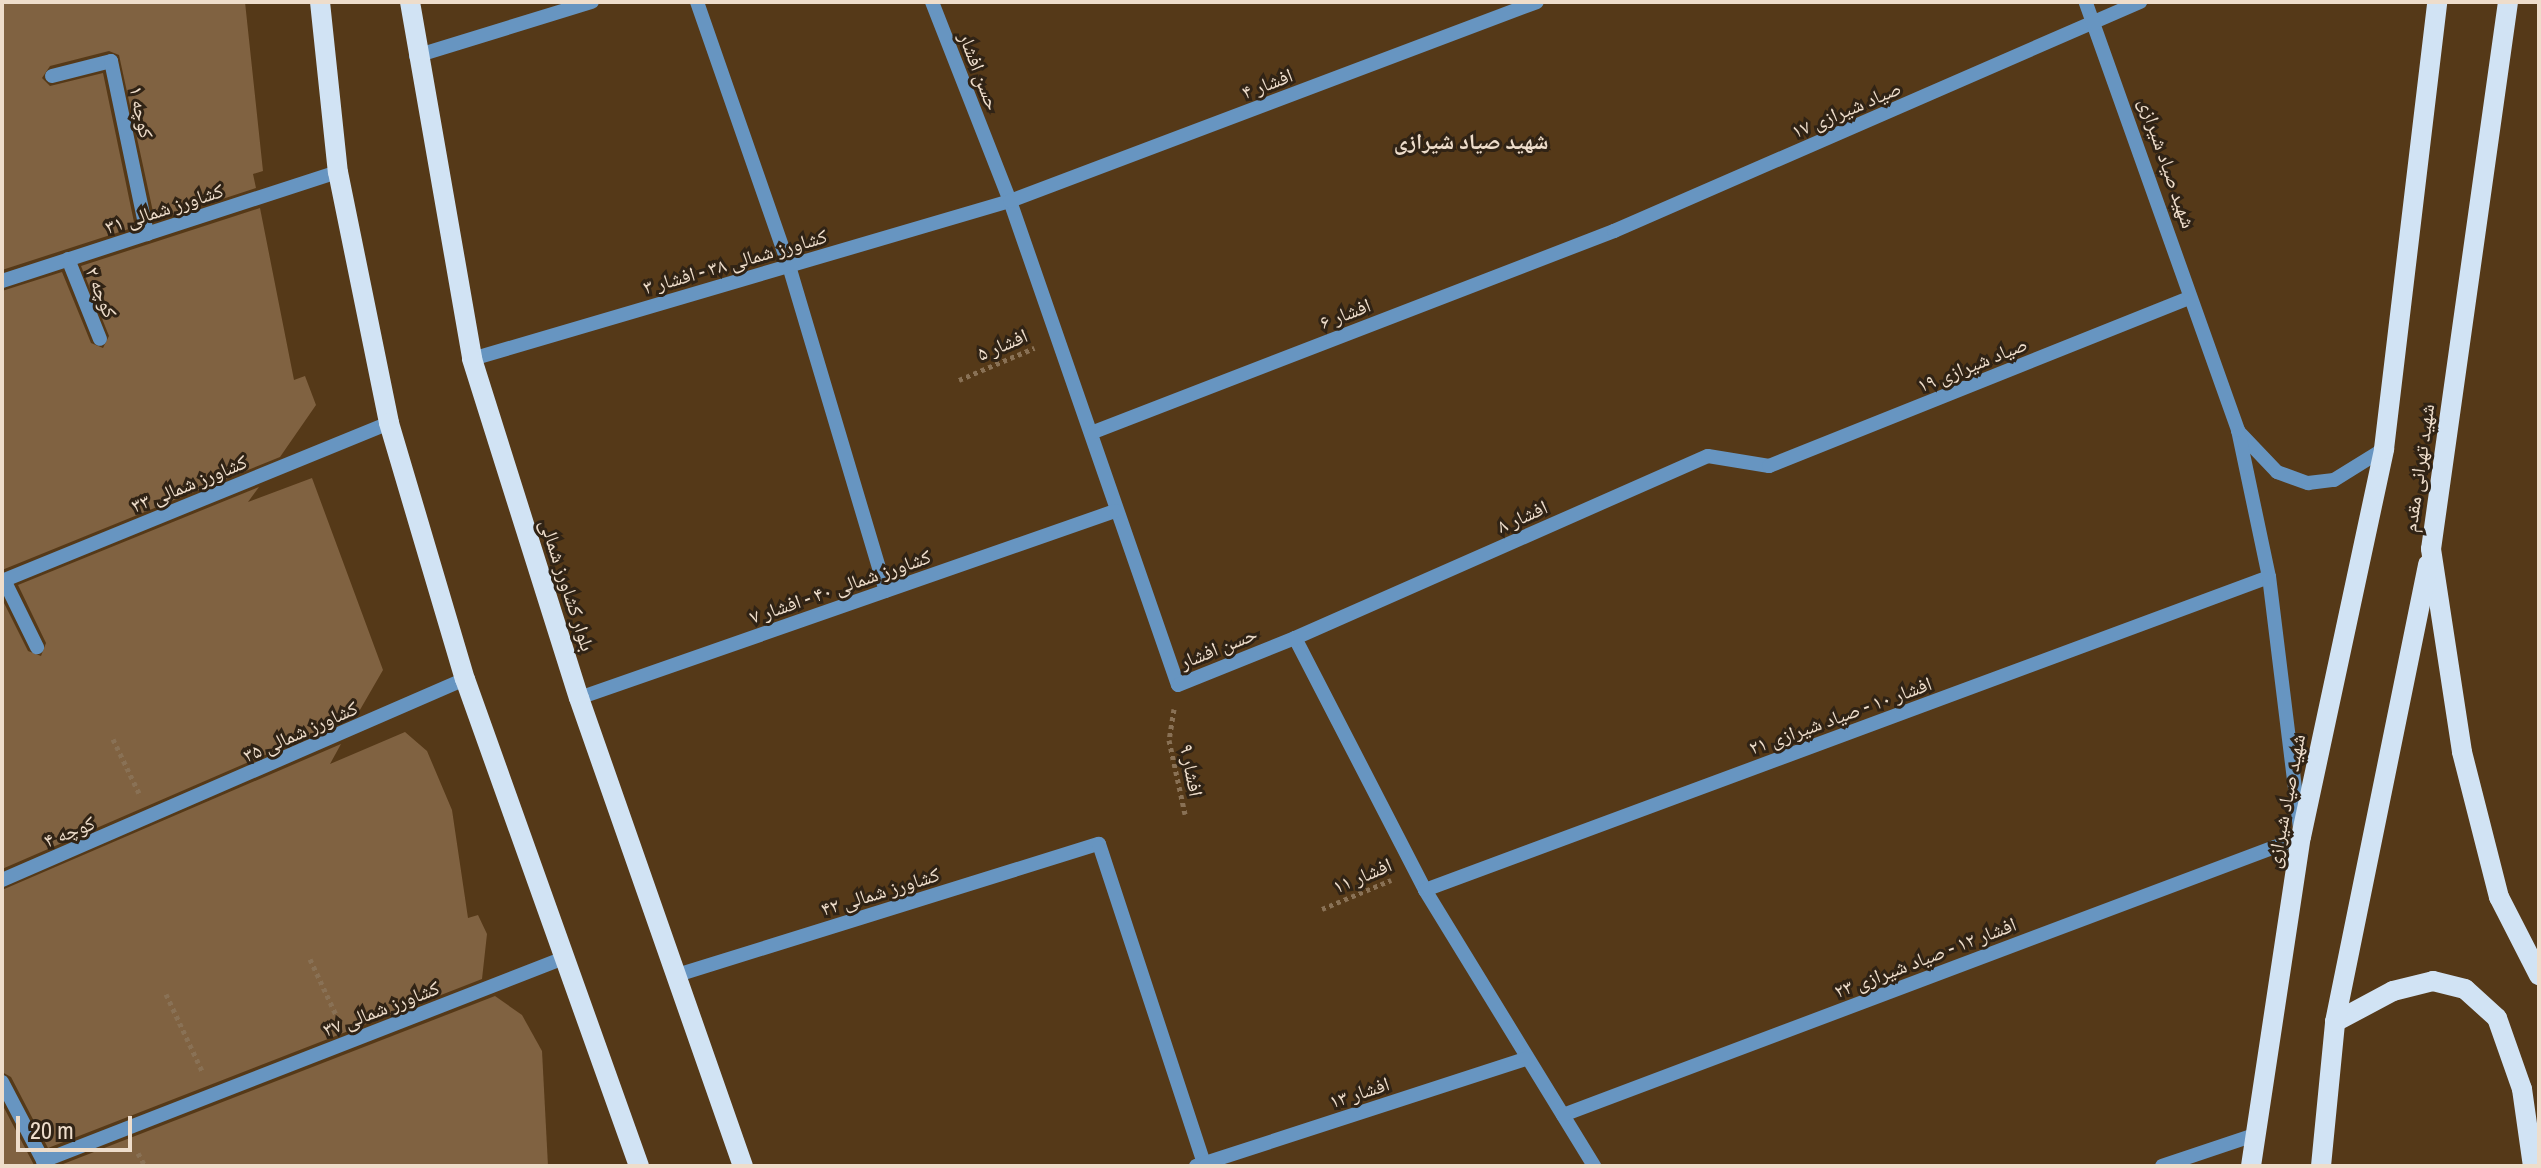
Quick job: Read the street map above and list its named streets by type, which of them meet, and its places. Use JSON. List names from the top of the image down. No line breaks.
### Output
{"streets":{"main road":["شهید صیاد شیرازی","شهید تهرانی مقدم","بلوار کشاورز شمالی"],"street":["حسن افشار","افشار ۴","صیاد شیرازی ۱۷","کوچه ۱","کشاورز شمالی ۳۱","کشاورز شمالی ۳۸ - افشار ۳","کوچه ۲","افشار ۶","صیاد شیرازی ۱۹","کشاورز شمالی ۳۳","افشار ۸","کشاورز شمالی ۴۰ - افشار ۷","افشار ۱۰ - صیاد شیرازی ۲۱","کشاورز شمالی ۳۵","کوچه ۴","کشاورز شمالی ۴۲","افشار ۱۲ - صیاد شیرازی ۲۳","کشاورز شمالی ۳۷","افشار ۱۳"],"path":["افشار ۵","افشار ۹","افشار ۱۱"]},"crossings":[["حسن افشار","افشار ۴"],["حسن افشار","کشاورز شمالی ۳۸ - افشار ۳"],["حسن افشار","افشار ۶"],["حسن افشار","افشار ۵"],["حسن افشار","افشار ۸"],["حسن افشار","کشاورز شمالی ۴۰ - افشار ۷"],["حسن افشار","افشار ۹"],["افشار ۴","کشاورز شمالی ۳۸ - افشار ۳"],["صیاد شیرازی ۱۷","شهید صیاد شیرازی"],["صیاد شیرازی ۱۷","افشار ۶"],["کوچه ۱","کشاورز شمالی ۳۱"],["شهید صیاد شیرازی","صیاد شیرازی ۱۹"],["شهید صیاد شیرازی","شهید تهرانی مقدم"],["شهید صیاد شیرازی","افشار ۱۲ - صیاد شیرازی ۲۳"],["کشاورز شمالی ۳۱","کوچه ۲"],["کشاورز شمالی ۳۸ - افشار ۳","بلوار کشاورز شمالی"],["صیاد شیرازی ۱۹","افشار ۸"],["بلوار کشاورز شمالی","کشاورز شمالی ۴۰ - افشار ۷"],["بلوار کشاورز شمالی","کشاورز شمالی ۴۲"],["کشاورز شمالی ۳۵","کوچه ۴"],["کشاورز شمالی ۴۲","افشار ۱۳"]],"districts":["شهید صیاد شیرازی"],"scale_bar":"20 m"}
